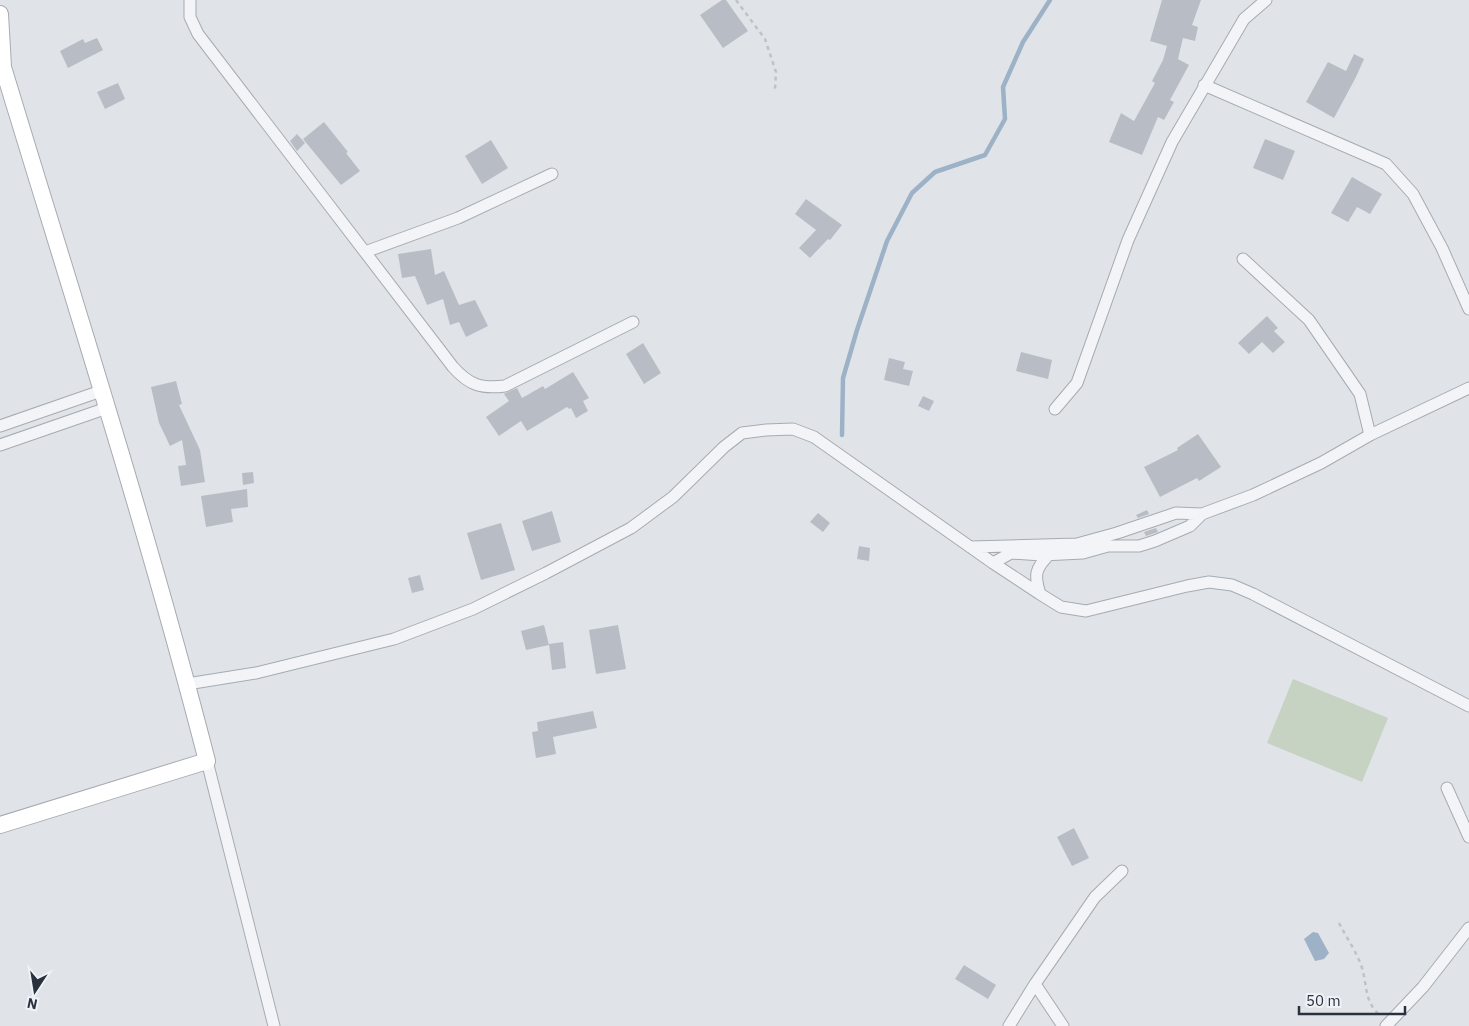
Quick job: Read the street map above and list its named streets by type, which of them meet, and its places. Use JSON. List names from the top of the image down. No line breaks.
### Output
{"scale_bar":"50 m","north":"bottom"}
